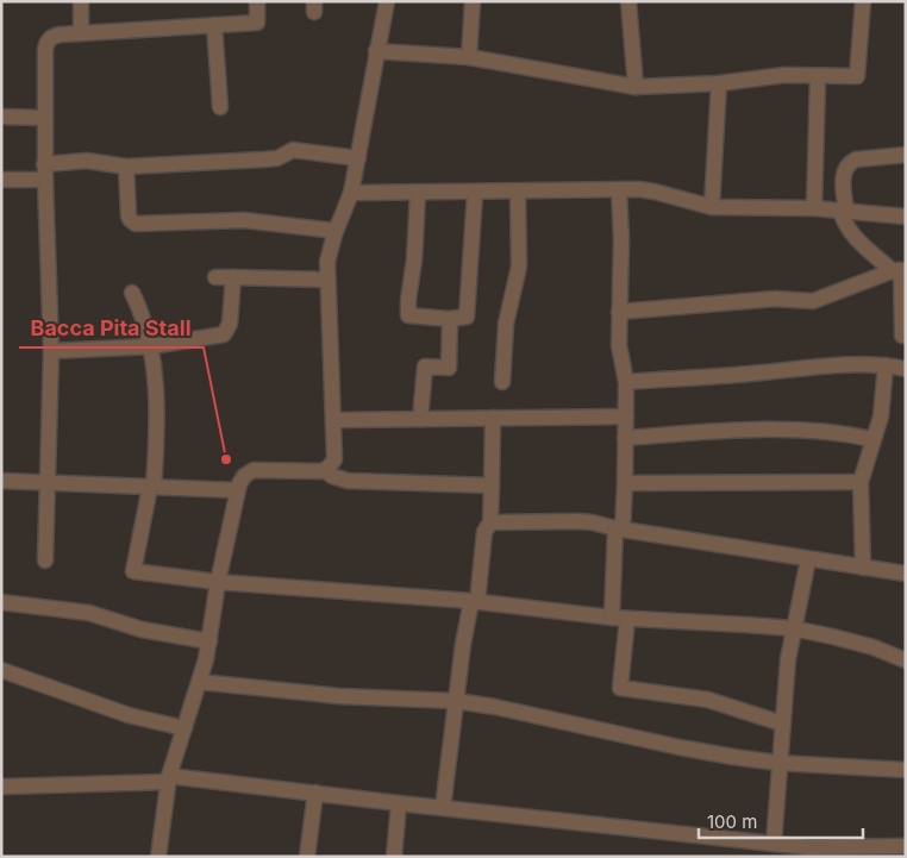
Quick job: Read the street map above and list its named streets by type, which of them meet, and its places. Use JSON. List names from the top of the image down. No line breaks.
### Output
{"places":["Bacca Pita Stall"],"scale_bar":"100 m"}
